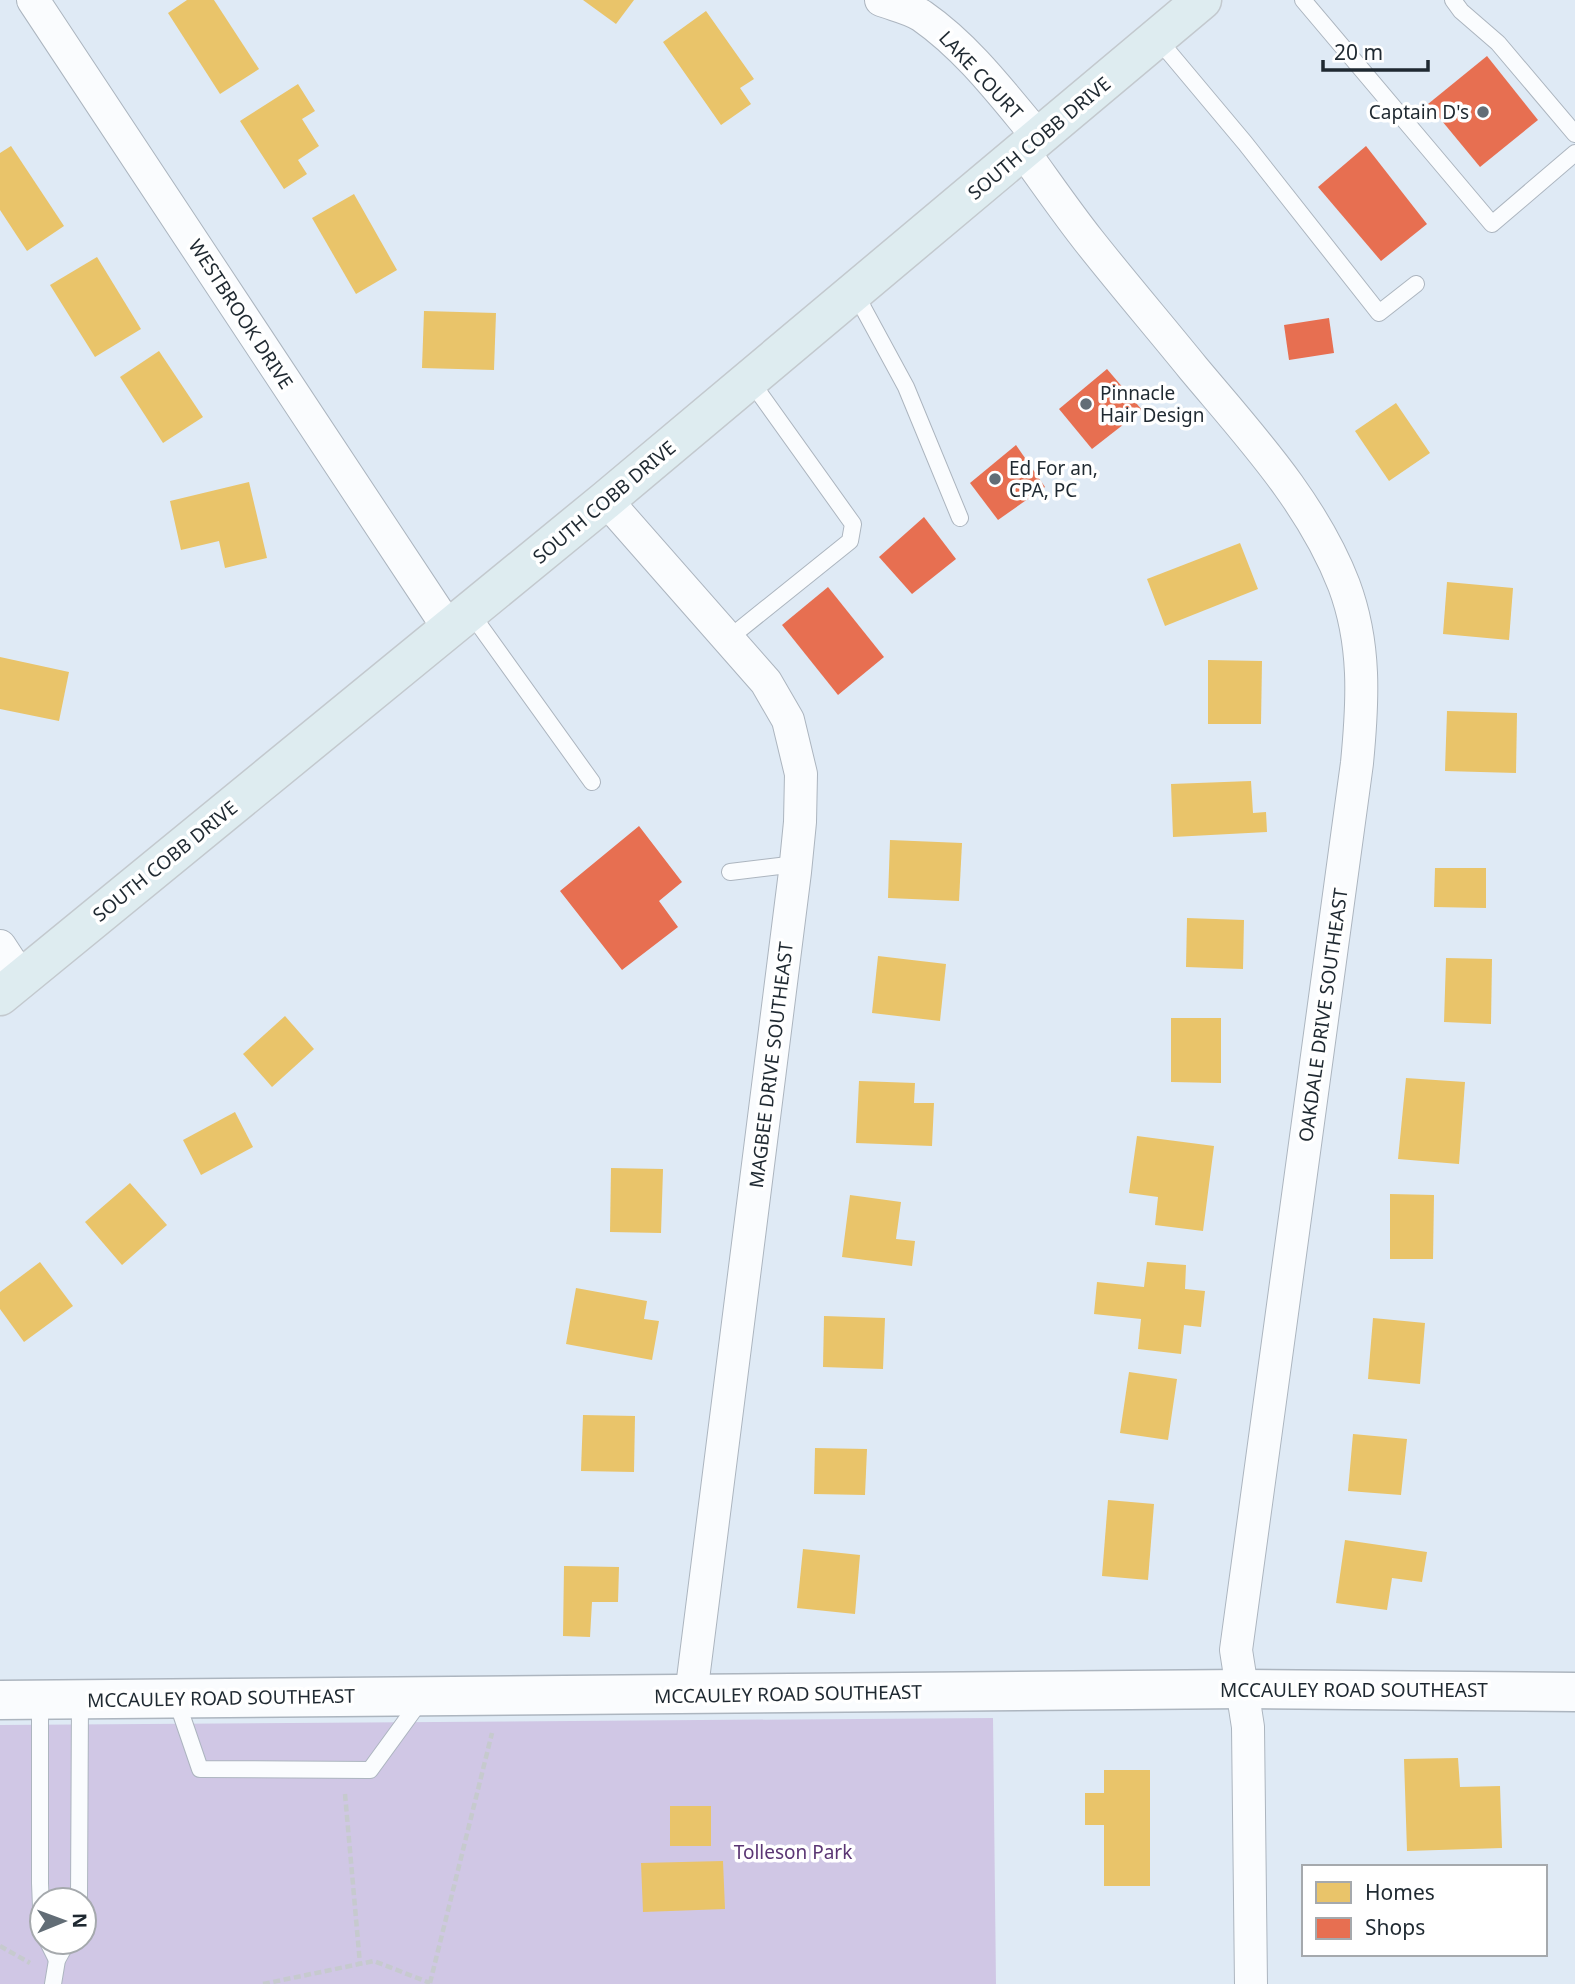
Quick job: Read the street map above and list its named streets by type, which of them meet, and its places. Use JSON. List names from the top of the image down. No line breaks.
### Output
{"streets":{"main road":["SOUTH COBB DRIVE"],"street":["LAKE COURT","WESTBROOK DRIVE","OAKDALE DRIVE SOUTHEAST","MAGBEE DRIVE SOUTHEAST","MCCAULEY ROAD SOUTHEAST"]},"crossings":[["LAKE COURT","SOUTH COBB DRIVE"],["LAKE COURT","OAKDALE DRIVE SOUTHEAST"],["SOUTH COBB DRIVE","WESTBROOK DRIVE"],["SOUTH COBB DRIVE","OAKDALE DRIVE SOUTHEAST"],["SOUTH COBB DRIVE","MAGBEE DRIVE SOUTHEAST"],["OAKDALE DRIVE SOUTHEAST","MCCAULEY ROAD SOUTHEAST"],["MAGBEE DRIVE SOUTHEAST","MCCAULEY ROAD SOUTHEAST"]],"parks":["Tolleson Park"],"places":["Captain D's","Pinnacle Hair Design","Ed For an, CPA, PC"],"legend":["Homes","Shops"],"scale_bar":"20 m","north":"right"}
